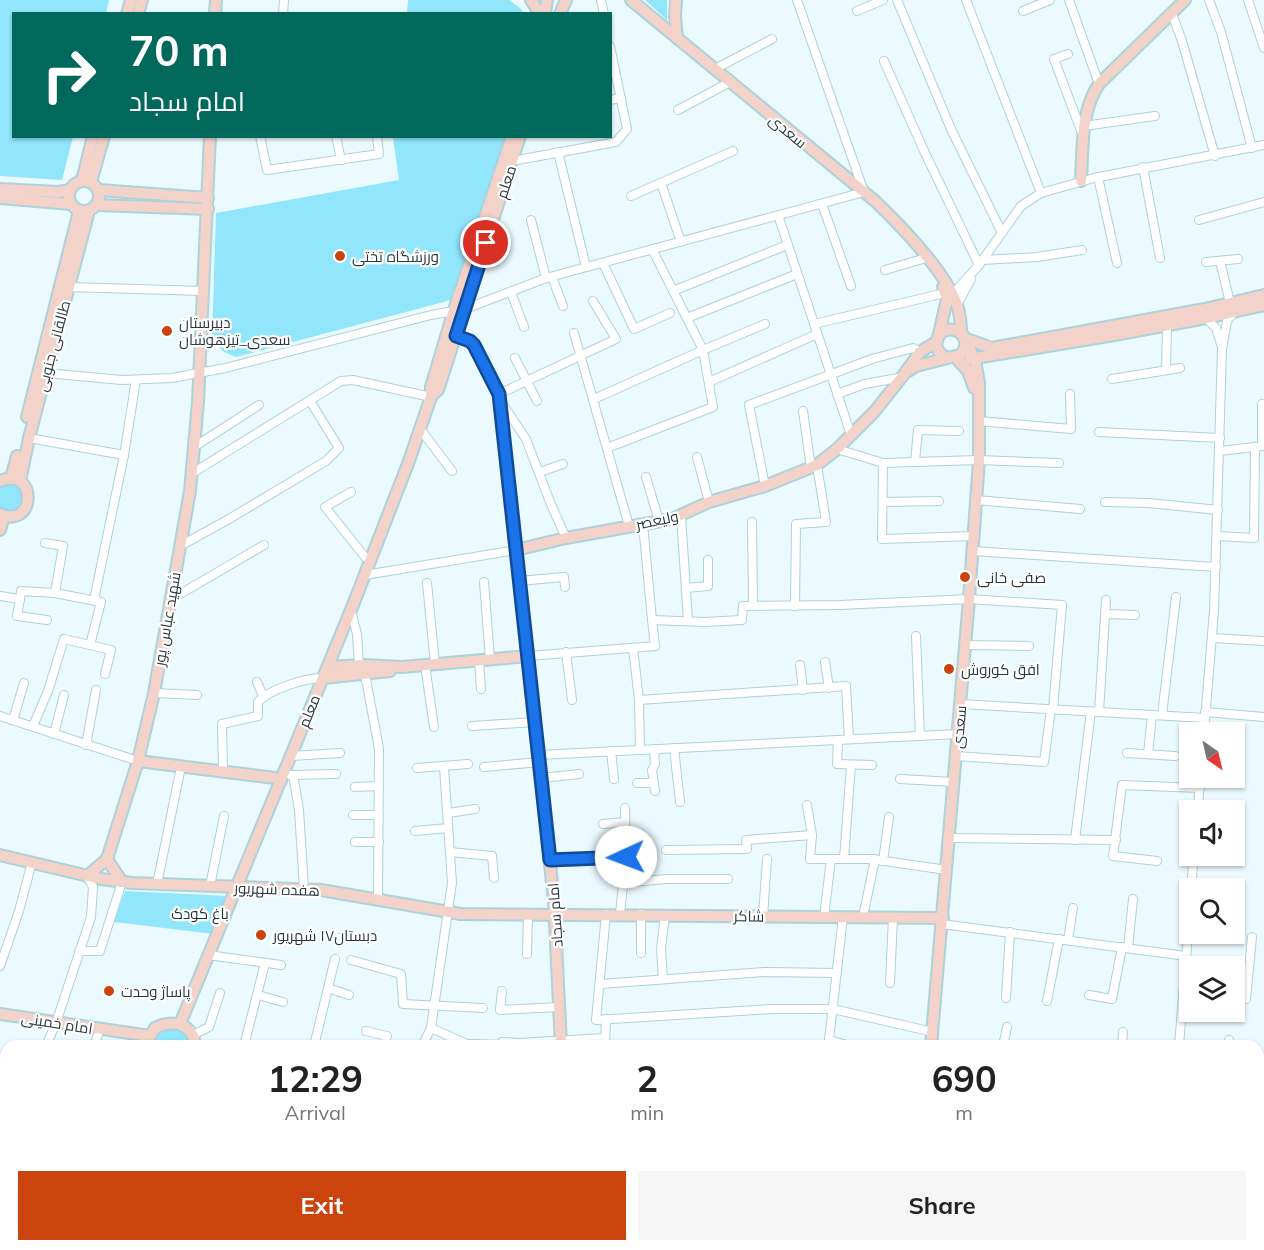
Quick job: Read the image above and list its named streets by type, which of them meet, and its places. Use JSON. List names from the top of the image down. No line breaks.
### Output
{"streets":{"street":["سعدی","معلم","طالقانی جنوبی","ولیعصر","شهید عباس پور","هفده شهریور","امام سجاد","شاکر","امام خمینی"]},"crossings":[["سعدی","ولیعصر"],["سعدی","شاکر"],["معلم","ولیعصر"],["معلم","هفده شهریور"],["معلم","امام سجاد"],["ولیعصر","امام سجاد"],["هفده شهریور","امام سجاد"],["هفده شهریور","شاکر"],["امام سجاد","شاکر"]],"parks":["باغ کودک"],"places":["ورزشگاه تختی","دبیرستان سعدی_تیزهوشان","صفی خانی","افق کوروش","دبستان۱۷ شهریور","پاساژ وحدت"],"north":"bottom right","page":{"turn":["70 m","امام سجاد"],"eta":["12:29","Arrival","2","min","690","m"],"buttons":["Exit","Share"]}}
